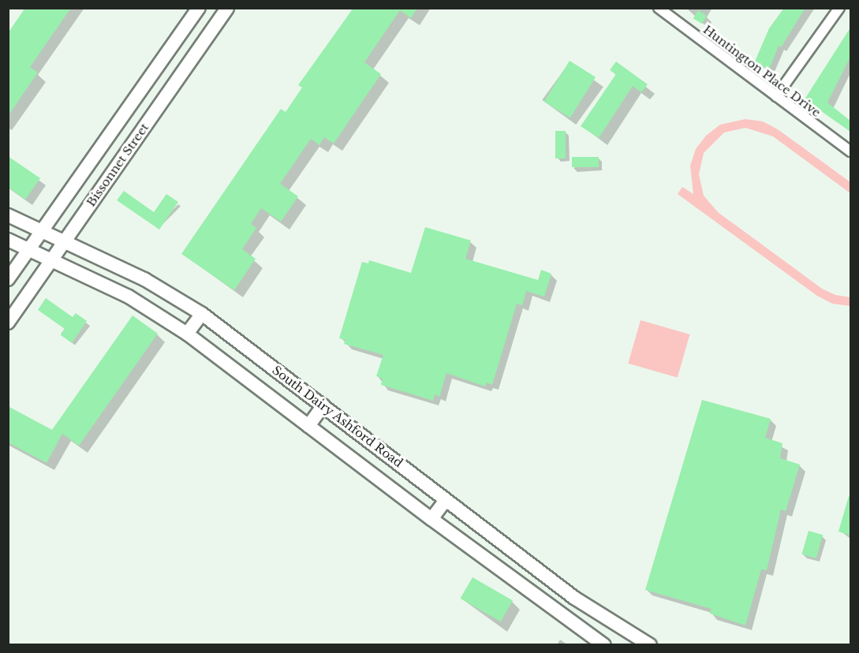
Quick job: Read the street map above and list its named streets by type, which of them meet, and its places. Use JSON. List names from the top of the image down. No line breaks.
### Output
{"streets":{"main road":["Bissonnet Street","South Dairy Ashford Road"],"street":["Huntington Place Drive"]},"crossings":[["Bissonnet Street","South Dairy Ashford Road"]]}
